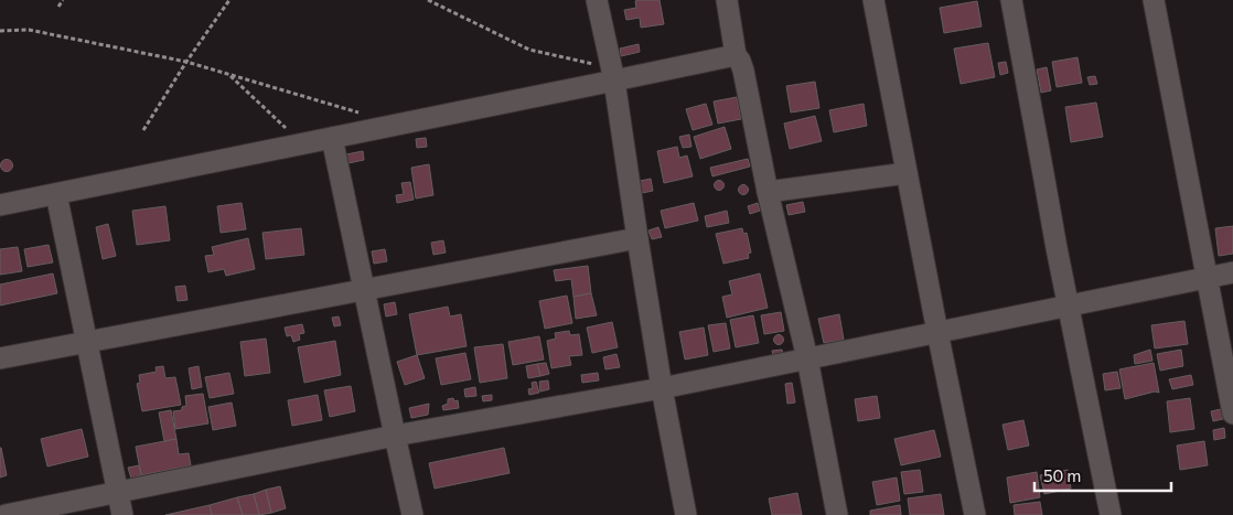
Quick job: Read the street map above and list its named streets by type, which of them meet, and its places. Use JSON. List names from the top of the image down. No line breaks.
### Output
{"scale_bar":"50 m"}
